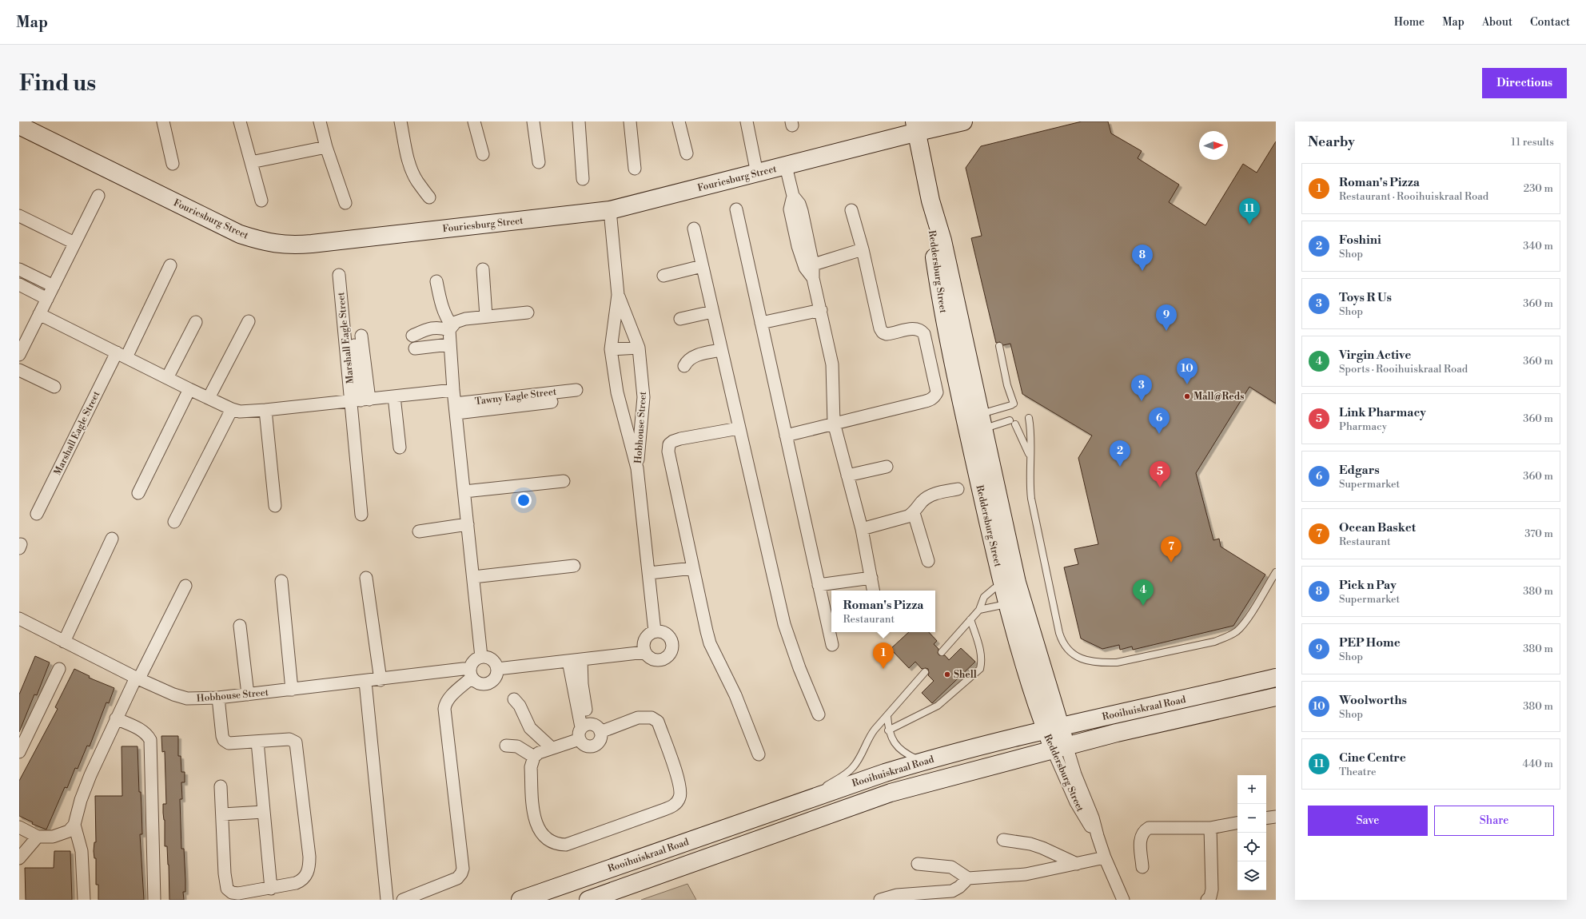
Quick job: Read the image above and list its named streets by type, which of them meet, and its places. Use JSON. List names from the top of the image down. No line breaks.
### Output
{"streets":{"street":["Fouriesburg Street","Reddersburg Street","Marshall Eagle Street","Tawny Eagle Street","Hobhouse Street","Rooihuiskraal Road"]},"crossings":[["Fouriesburg Street","Reddersburg Street"],["Fouriesburg Street","Hobhouse Street"],["Reddersburg Street","Rooihuiskraal Road"]],"places":["Mall@Reds","Shell"],"north":"right","page":{"header":"Map","nav":["Home","Map","About","Contact"],"buttons":["Directions",["Save","Share"]],"title":"Find us","heading":["Nearby","11 results"],"list":[{"mark":"1","name":"Roman's Pizza","note":"Restaurant · Rooihuiskraal Road","value":"230 m"},{"mark":"2","name":"Foshini","note":"Shop","value":"340 m"},{"mark":"3","name":"Toys R Us","note":"Shop","value":"360 m"},{"mark":"4","name":"Virgin Active","note":"Sports · Rooihuiskraal Road","value":"360 m"},{"mark":"5","name":"Link Pharmacy","note":"Pharmacy","value":"360 m"},{"mark":"6","name":"Edgars","note":"Supermarket","value":"360 m"},{"mark":"7","name":"Ocean Basket","note":"Restaurant","value":"370 m"},{"mark":"8","name":"Pick n Pay","note":"Supermarket","value":"380 m"},{"mark":"9","name":"PEP Home","note":"Shop","value":"380 m"},{"mark":"10","name":"Woolworths","note":"Shop","value":"380 m"},{"mark":"11","name":"Cine Centre","note":"Theatre","value":"440 m"}],"pins":["11","8","9","10","3","6","2","5","7","4","1"],"popup":["Roman's Pizza","Restaurant"],"map_buttons":["+","−"]}}
